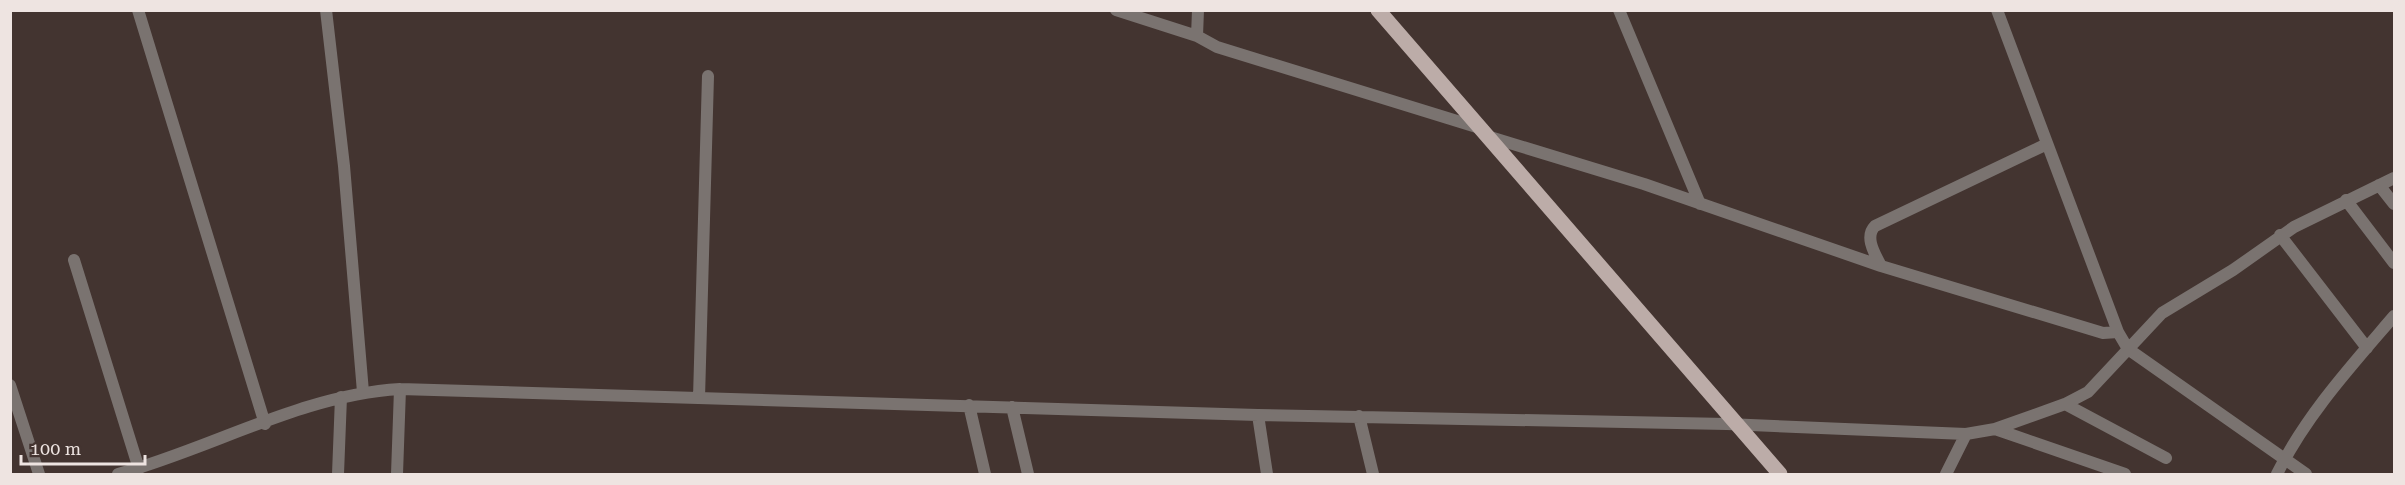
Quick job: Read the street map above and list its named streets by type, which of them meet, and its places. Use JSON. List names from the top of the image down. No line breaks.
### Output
{"scale_bar":"100 m"}
